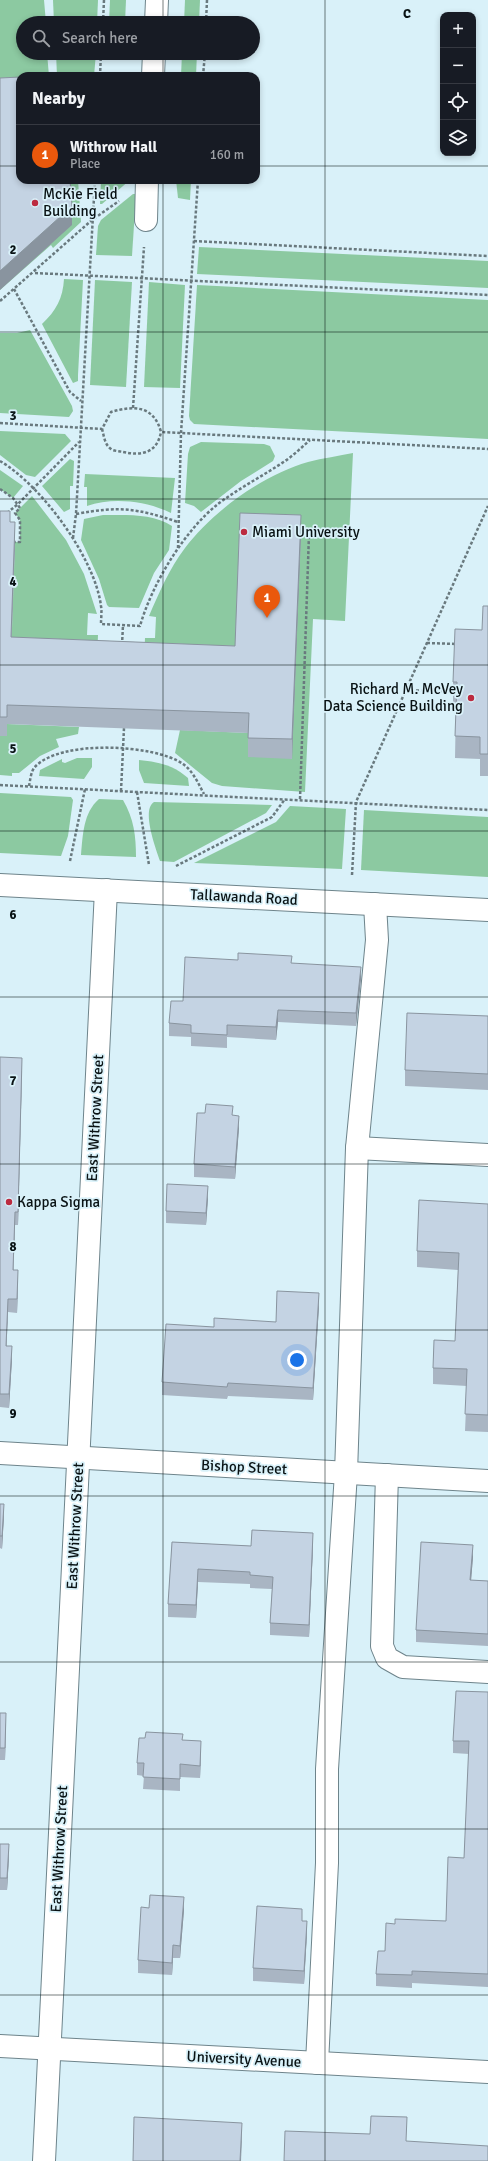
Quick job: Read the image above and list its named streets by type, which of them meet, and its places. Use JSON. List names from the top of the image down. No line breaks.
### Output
{"streets":{"street":["Tallawanda Road","East Withrow Street","Bishop Street","University Avenue"]},"crossings":[["Tallawanda Road","East Withrow Street"],["East Withrow Street","Bishop Street"],["East Withrow Street","University Avenue"]],"places":["McKie Field Building","Miami University","Richard M. McVey Data Science Building","Kappa Sigma"],"page":{"map_buttons":["+","−"],"search":"Search here","heading":"Nearby","list":[{"mark":"1","name":"Withrow Hall","note":"Place","value":"160 m"}],"pins":"1"},"grid":{"columns":["C"],"rows":["2","3","4","5","6","7","8","9"]}}
